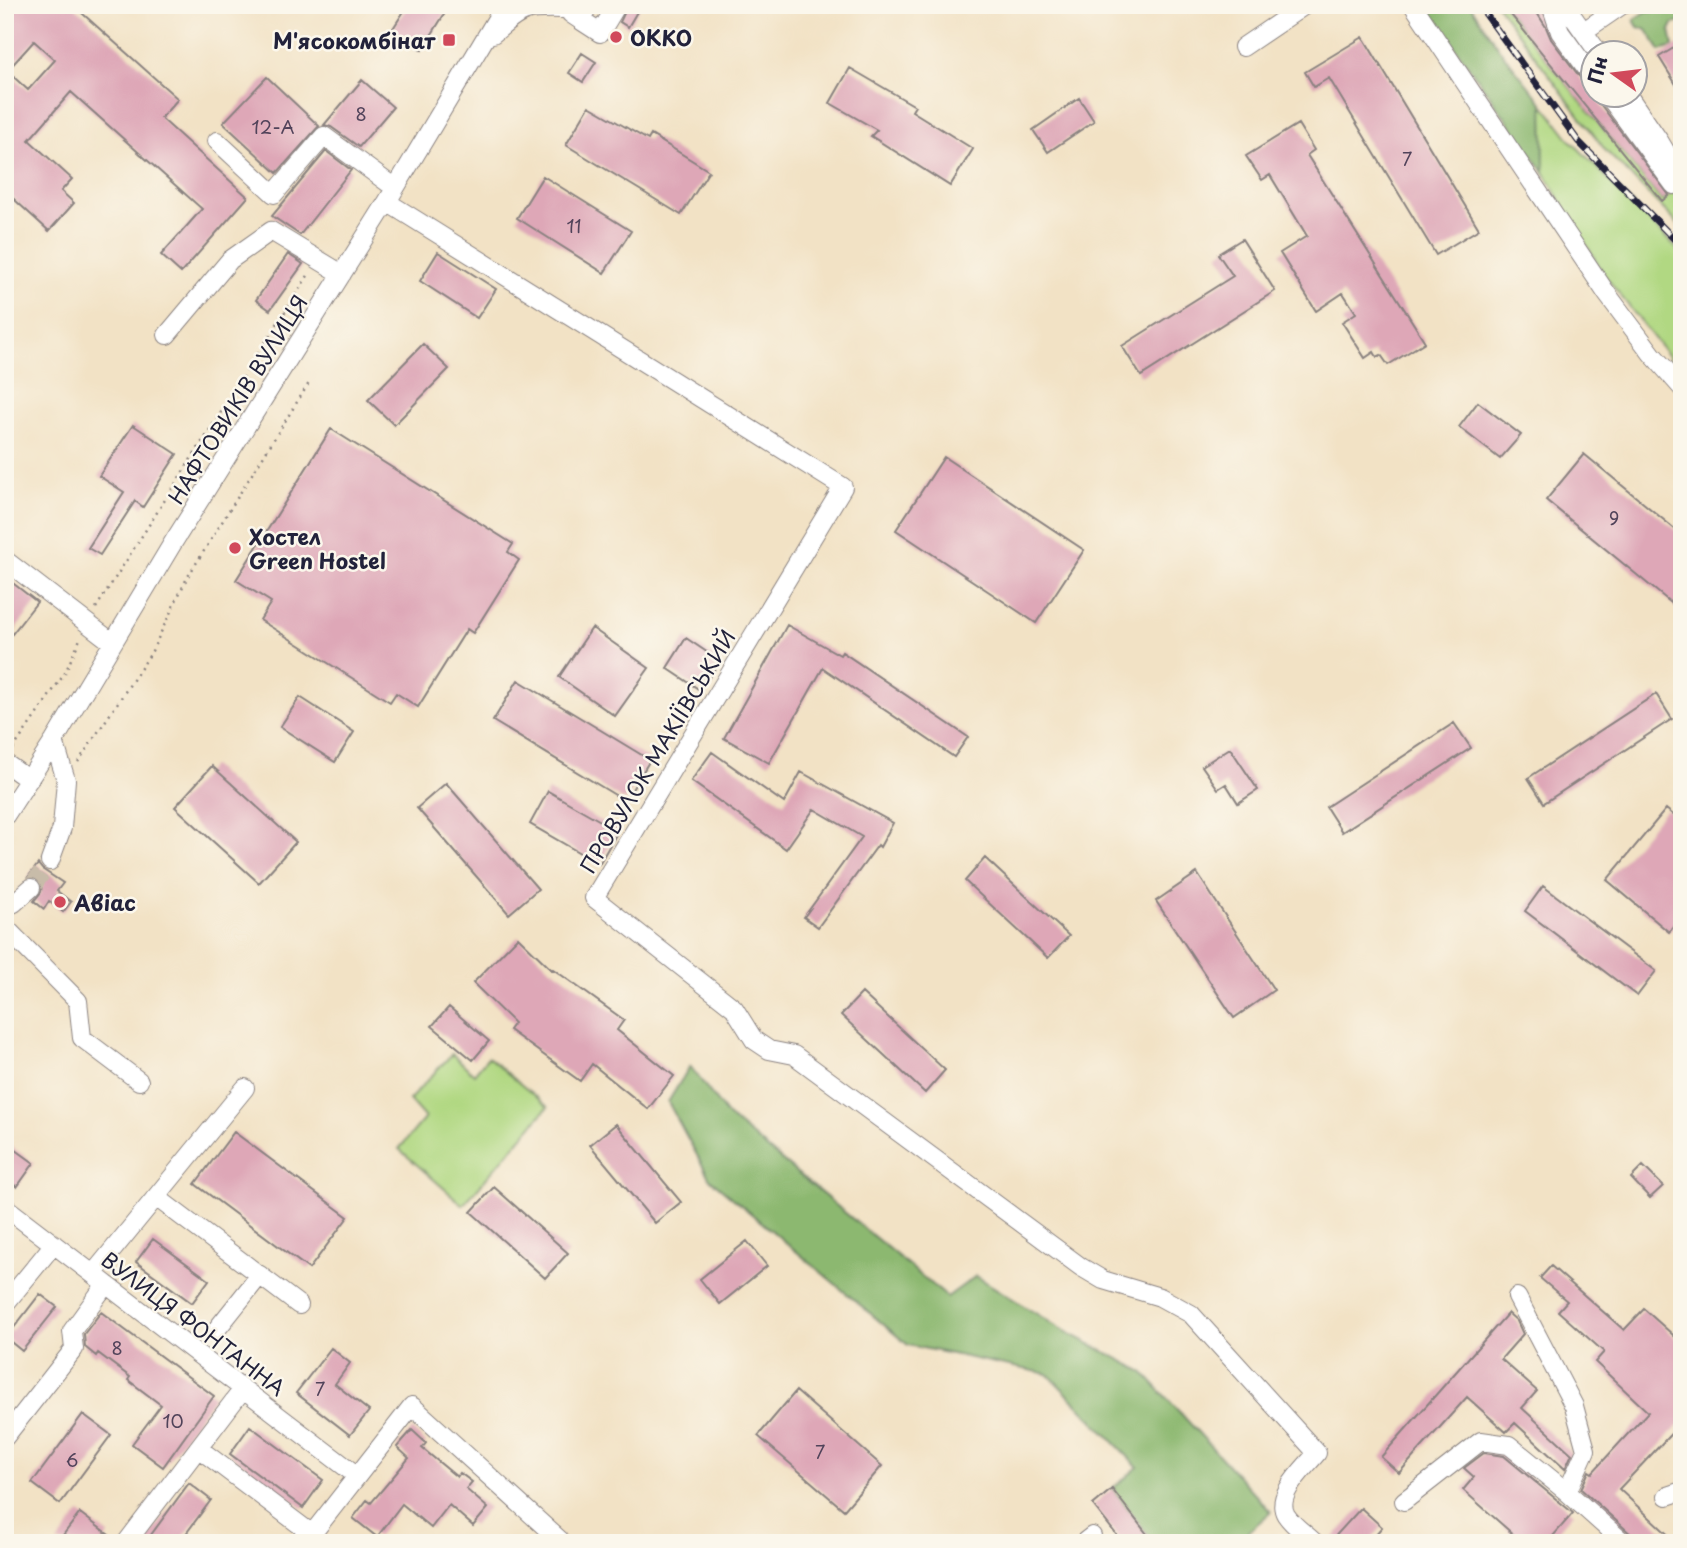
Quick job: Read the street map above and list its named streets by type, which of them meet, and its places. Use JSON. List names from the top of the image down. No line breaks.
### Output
{"streets":{"street":["НАФТОВИКІВ ВУЛИЦЯ","ПРОВУЛОК МАКІЇВСЬКИЙ","ВУЛИЦЯ ФОНТАННА"]},"crossings":[["НАФТОВИКІВ ВУЛИЦЯ","ПРОВУЛОК МАКІЇВСЬКИЙ"]],"places":{"other":["ОККО","Хостел Green Hostel","Авіас"],"transit":["М'ясокомбінат"]},"house_numbers":["8","12-А","7","11","9","8","7","10","7","6"],"north":"left"}
